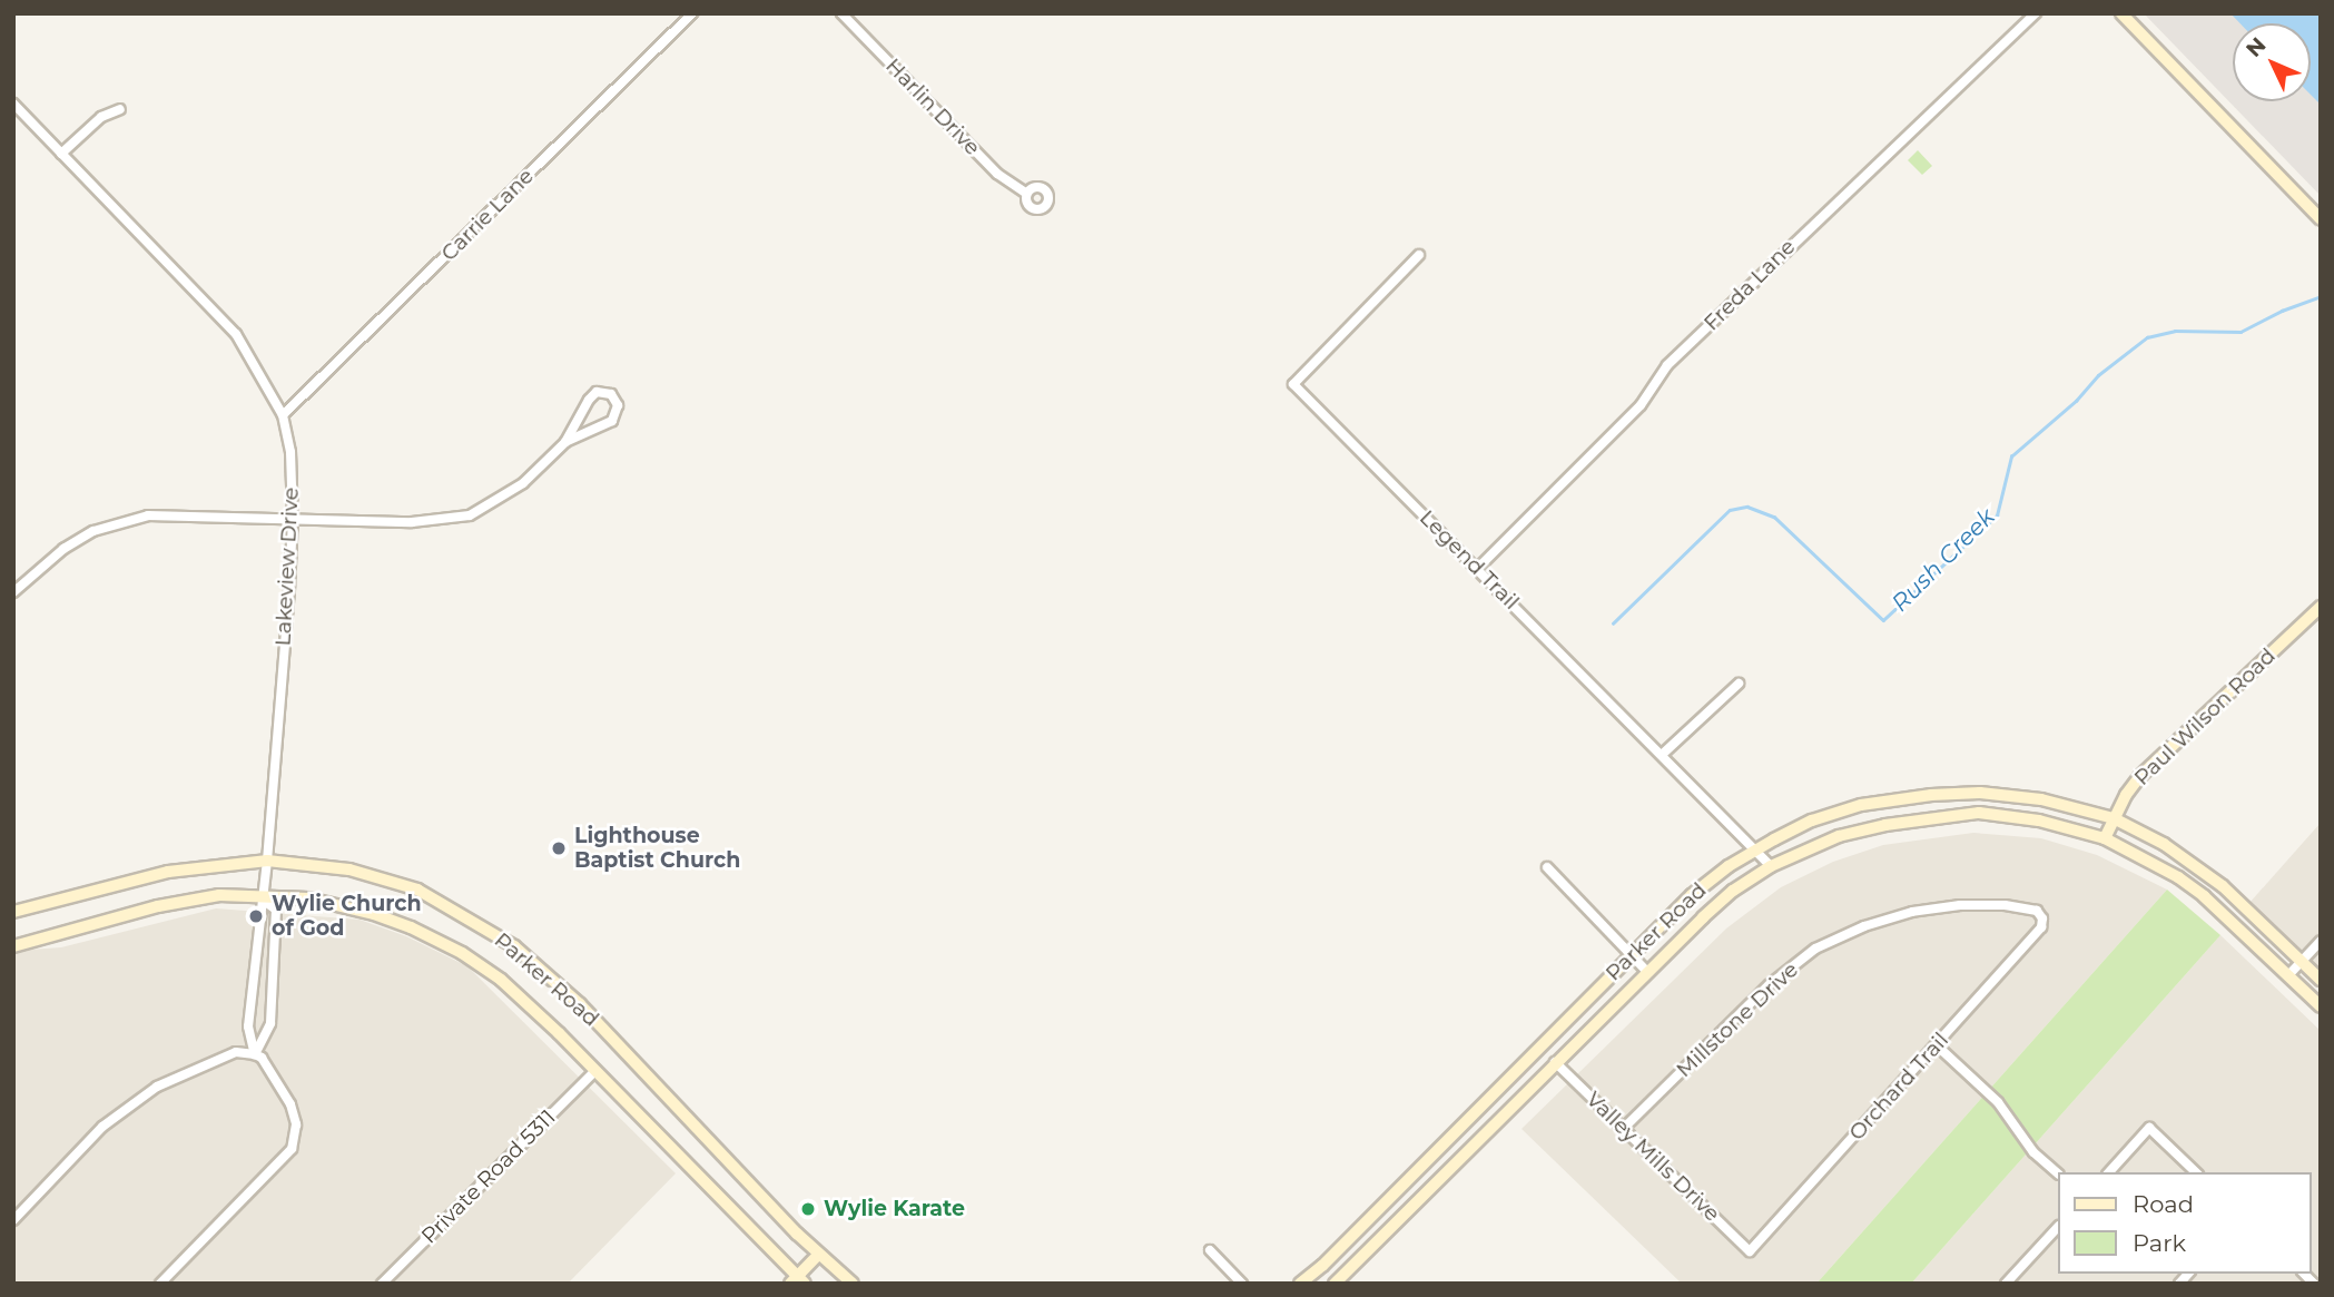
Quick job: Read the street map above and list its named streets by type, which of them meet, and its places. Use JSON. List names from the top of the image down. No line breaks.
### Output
{"streets":{"main road":["Paul Wilson Road","Parker Road"],"street":["Harlin Drive","Carrie Lane","Freda Lane","Legend Trail","Lakeview Drive","Millstone Drive","Orchard Trail","Valley Mills Drive","Private Road 5311"]},"crossings":[["Carrie Lane","Lakeview Drive"],["Freda Lane","Legend Trail"],["Legend Trail","Parker Road"],["Lakeview Drive","Parker Road"],["Paul Wilson Road","Parker Road"],["Parker Road","Valley Mills Drive"],["Parker Road","Private Road 5311"],["Millstone Drive","Orchard Trail"],["Millstone Drive","Valley Mills Drive"],["Orchard Trail","Valley Mills Drive"]],"water":["Rush Creek"],"places":["Lighthouse Baptist Church","Wylie Church of God","Wylie Karate"],"legend":["Road","Park"],"north":"top left"}
